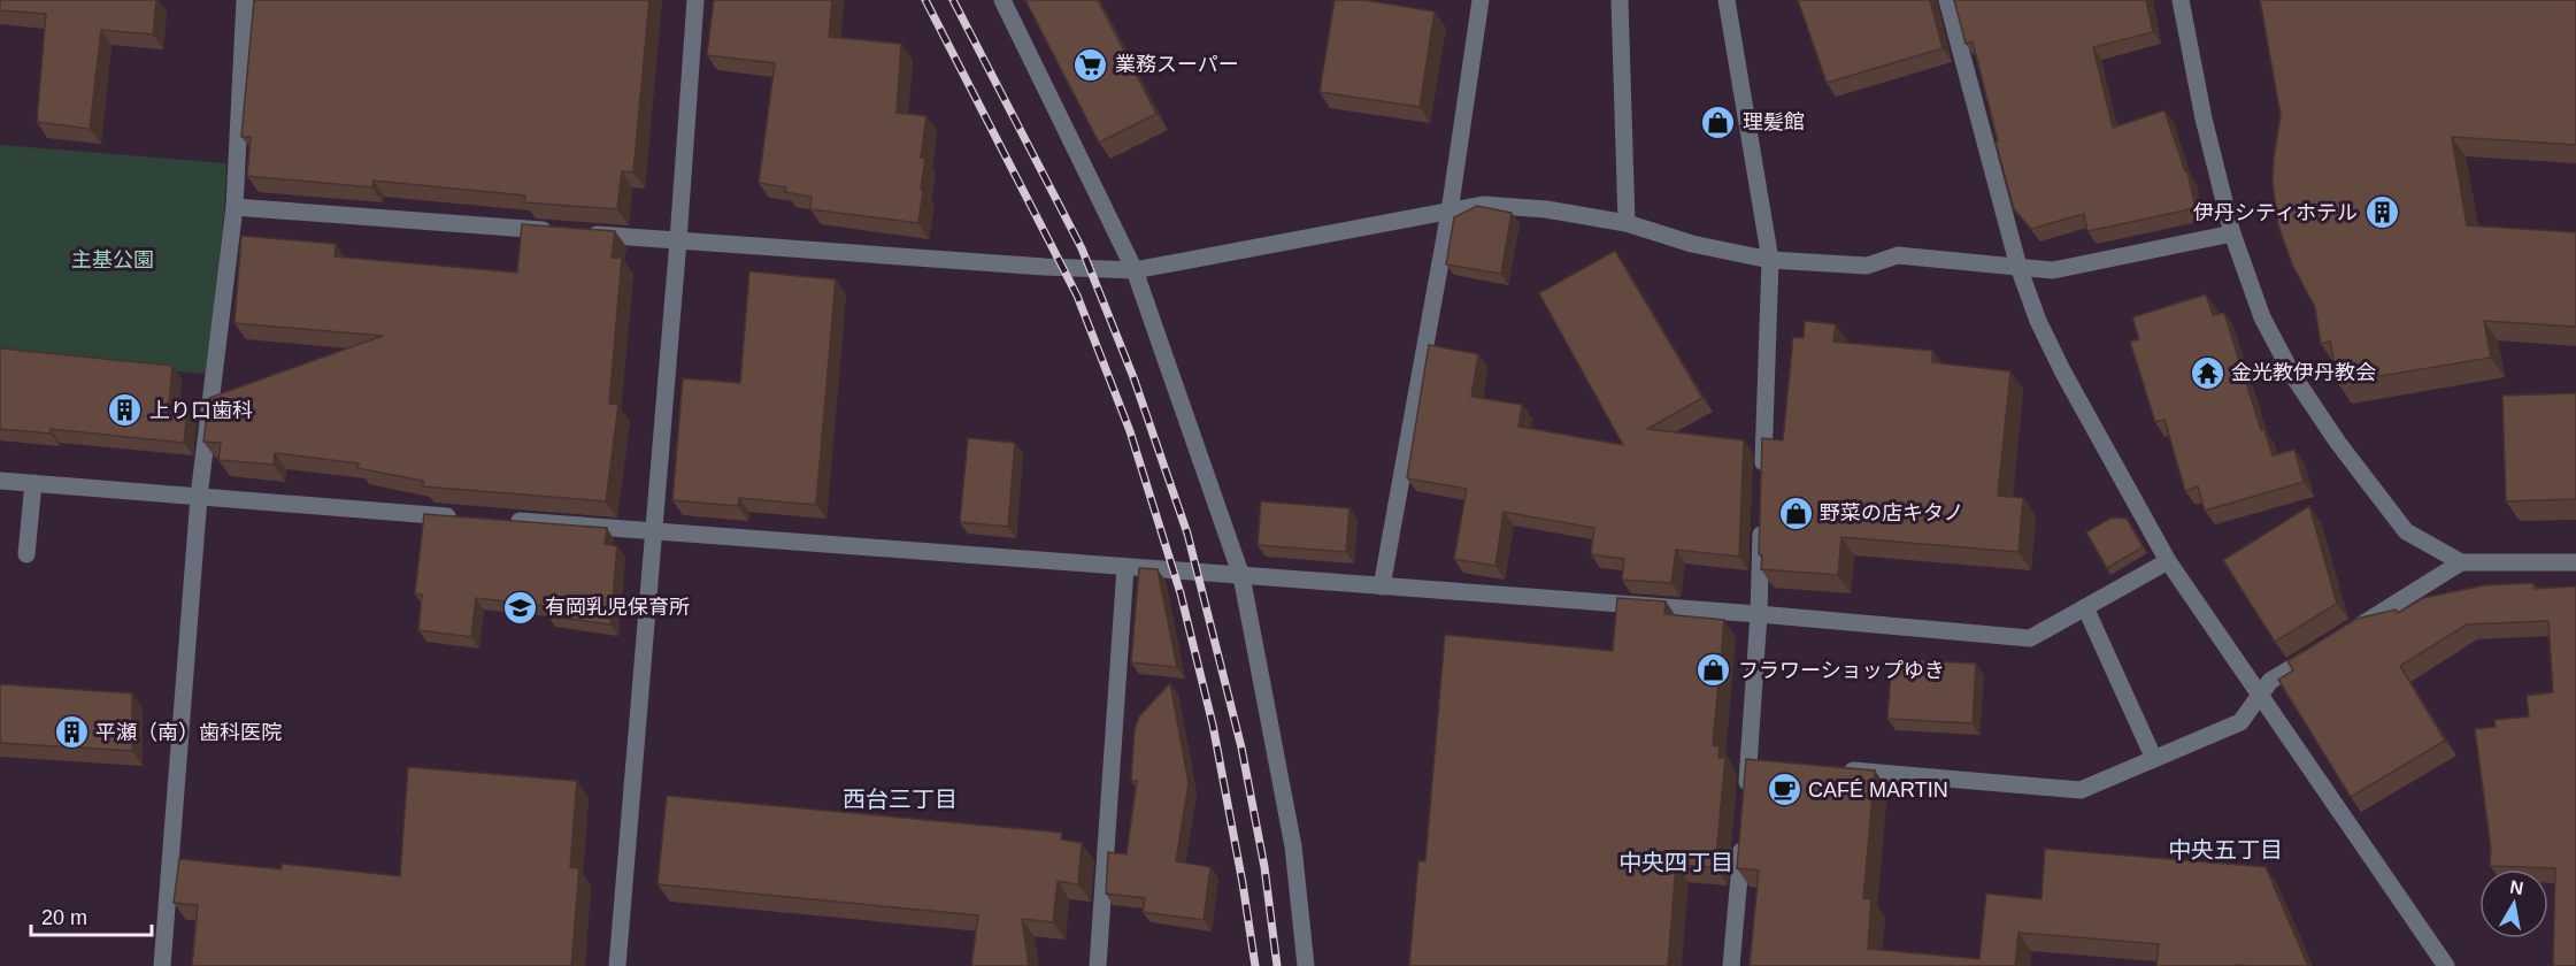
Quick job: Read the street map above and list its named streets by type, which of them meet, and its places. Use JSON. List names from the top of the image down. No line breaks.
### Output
{"districts":["西台三丁目","中央五丁目","中央四丁目"],"parks":["主基公園"],"places":{"supermarket":["業務スーパー"],"shop":["理髪館","野菜の店キタノ","フラワーショップゆき"],"building":["伊丹シティホテル","上り口歯科","平瀬（南）歯科医院"],"temple":["金光教伊丹教会"],"school or university":["有岡乳児保育所"],"cafe":["CAFÉ MARTIN"]},"scale_bar":"20 m","north":"top"}
